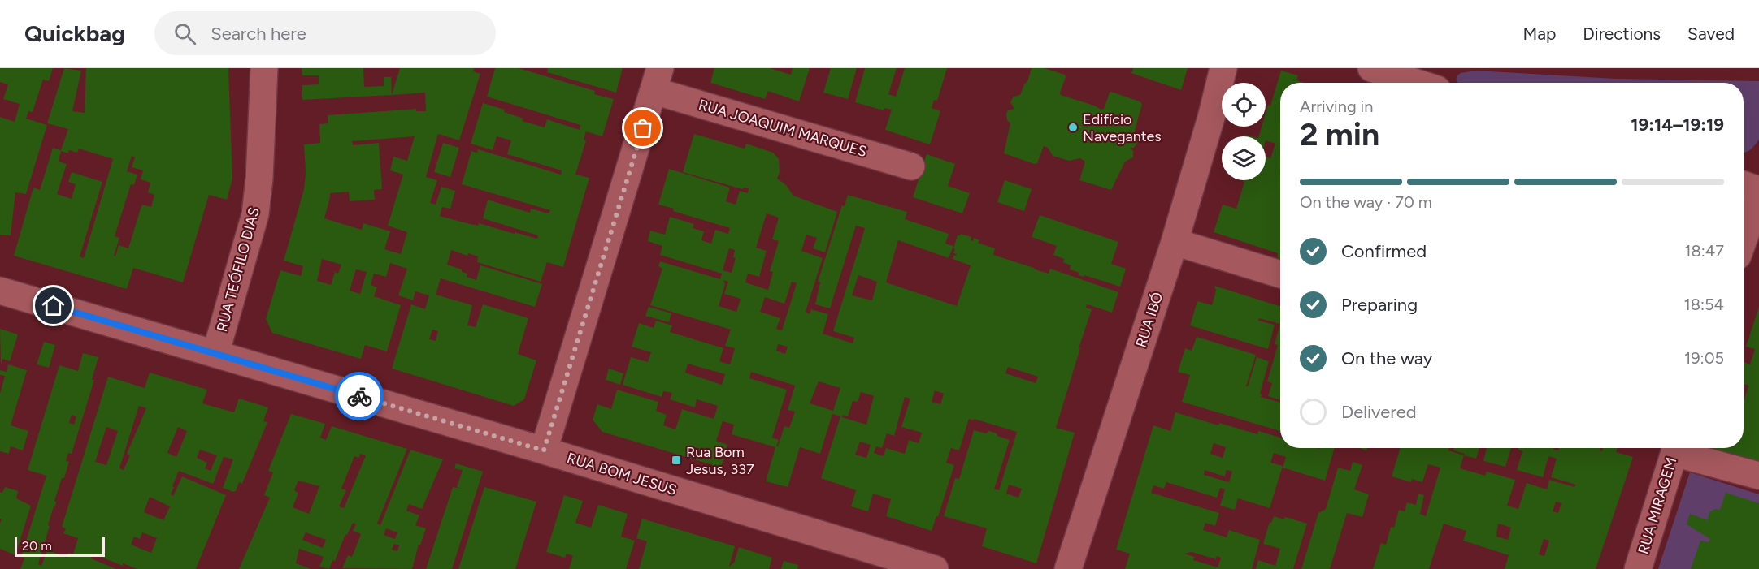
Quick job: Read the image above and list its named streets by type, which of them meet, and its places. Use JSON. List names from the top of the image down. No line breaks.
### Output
{"streets":{"street":["RUA JOAQUIM MARQUES","RUA TEÓFILO DIAS","RUA IBÓ","RUA BOM JESUS","RUA MIRAGEM"]},"crossings":[["RUA TEÓFILO DIAS","RUA BOM JESUS"]],"places":{"other":["Edifício Navegantes"],"transit":["Rua Bom Jesus, 337"]},"scale_bar":"20 m","page":{"header":"Quickbag","search":"Search here","nav":["Map","Directions","Saved"],"heading":["2 min","Arriving in","19:14–19:19"],"bar":"On the way · 70 m","list":[["Confirmed","18:47"],["Preparing","18:54"],["On the way","19:05"],"Delivered"],"scale":"20 m"}}
